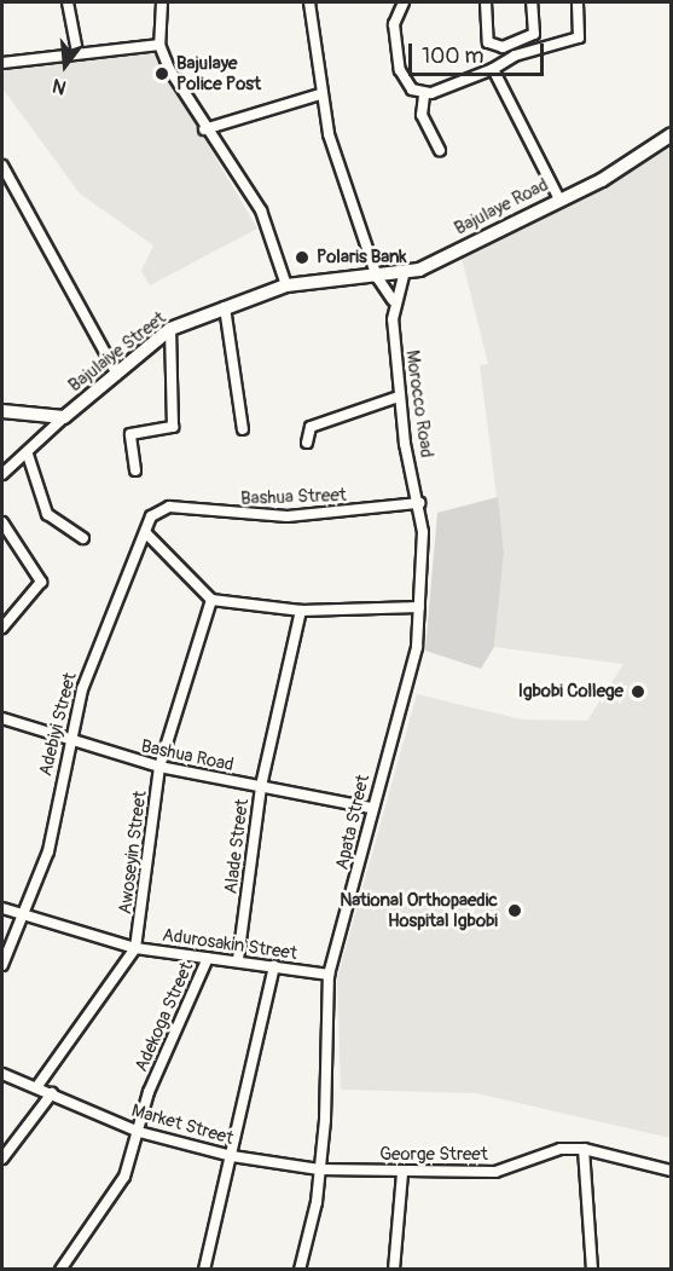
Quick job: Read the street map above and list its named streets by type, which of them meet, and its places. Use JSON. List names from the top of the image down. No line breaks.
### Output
{"streets":{"street":["Bajulaye Road","Bajulaiye Street","Morocco Road","Bashua Street","Adebiyi Street","Bashua Road","Apata Street","Alade Street","Awoseyin Street","Adurosakin Street","Adekoga Street","Market Street","George Street"]},"crossings":[["Bajulaye Road","Bajulaiye Street"],["Bajulaye Road","Morocco Road"],["Morocco Road","Bashua Street"],["Morocco Road","Apata Street"],["Bashua Street","Adebiyi Street"],["Bashua Street","Apata Street"],["Adebiyi Street","Bashua Road"],["Adebiyi Street","Adurosakin Street"],["Bashua Road","Apata Street"],["Bashua Road","Alade Street"],["Bashua Road","Awoseyin Street"],["Apata Street","Adurosakin Street"],["Apata Street","Market Street"],["Apata Street","George Street"],["Alade Street","Adurosakin Street"],["Awoseyin Street","Adurosakin Street"],["Awoseyin Street","Market Street"],["Adurosakin Street","Adekoga Street"],["Adekoga Street","Market Street"],["Market Street","George Street"]],"places":["Bajulaye Police Post","Polaris Bank","Igbobi College","National Orthopaedic Hospital Igbobi"],"scale_bar":"100 m","north":"bottom"}
